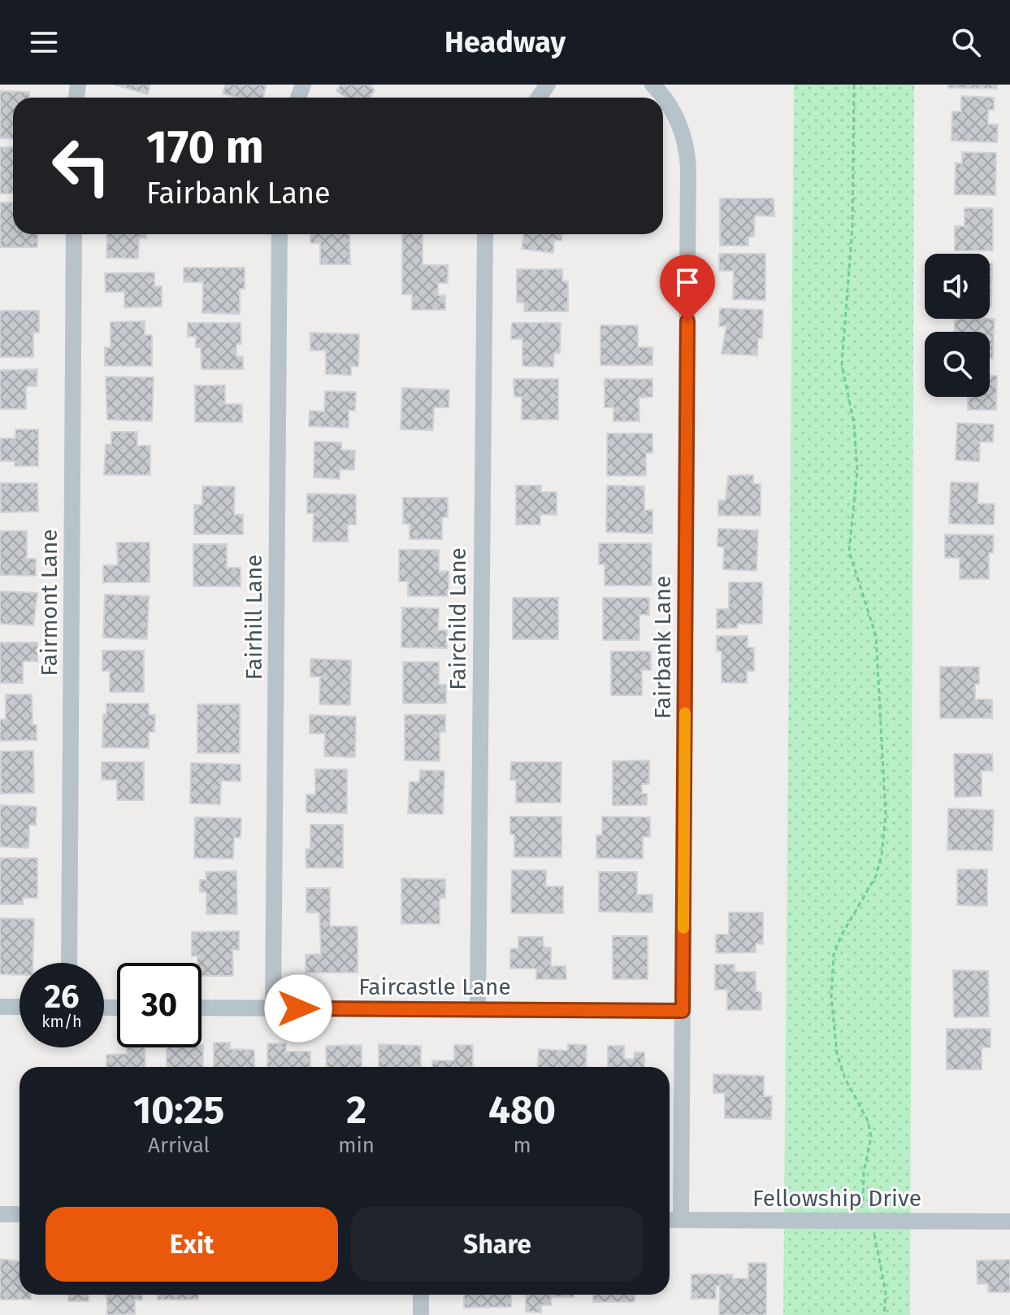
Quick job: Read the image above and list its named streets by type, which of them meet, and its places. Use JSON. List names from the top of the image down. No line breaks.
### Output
{"streets":{"street":["Fairmont Lane","Fairhill Lane","Fairchild Lane","Fairbank Lane","Faircastle Lane","Fellowship Drive"]},"crossings":[["Fairhill Lane","Faircastle Lane"],["Fairchild Lane","Faircastle Lane"],["Fairbank Lane","Faircastle Lane"],["Fairbank Lane","Fellowship Drive"]],"page":{"header":"Headway","turn":["170 m","Fairbank Lane"],"speed":"26 km/h","limit":"30","eta":["10:25","Arrival","2","min","480","m"],"buttons":["Exit","Share"]}}
